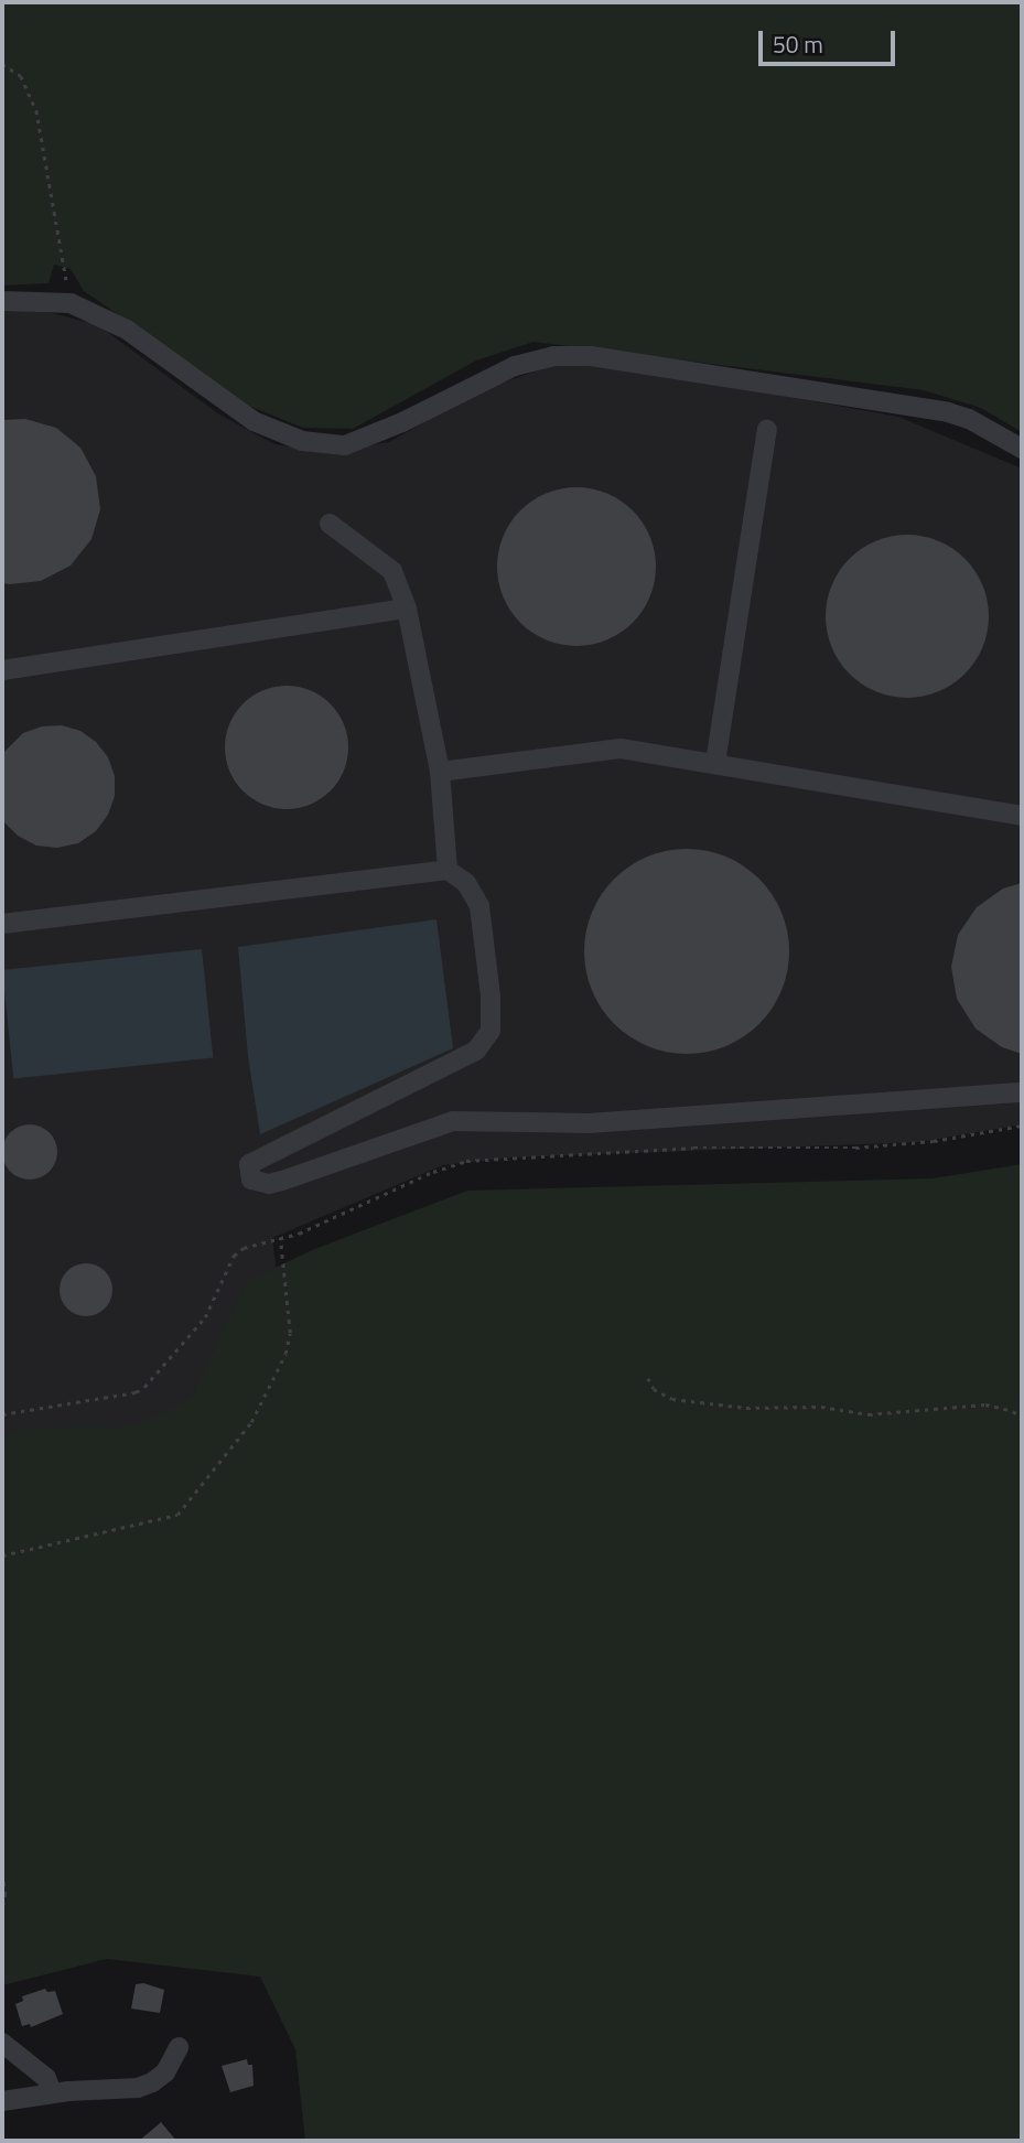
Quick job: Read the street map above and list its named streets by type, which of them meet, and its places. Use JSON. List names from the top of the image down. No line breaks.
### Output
{"scale_bar":"50 m"}
